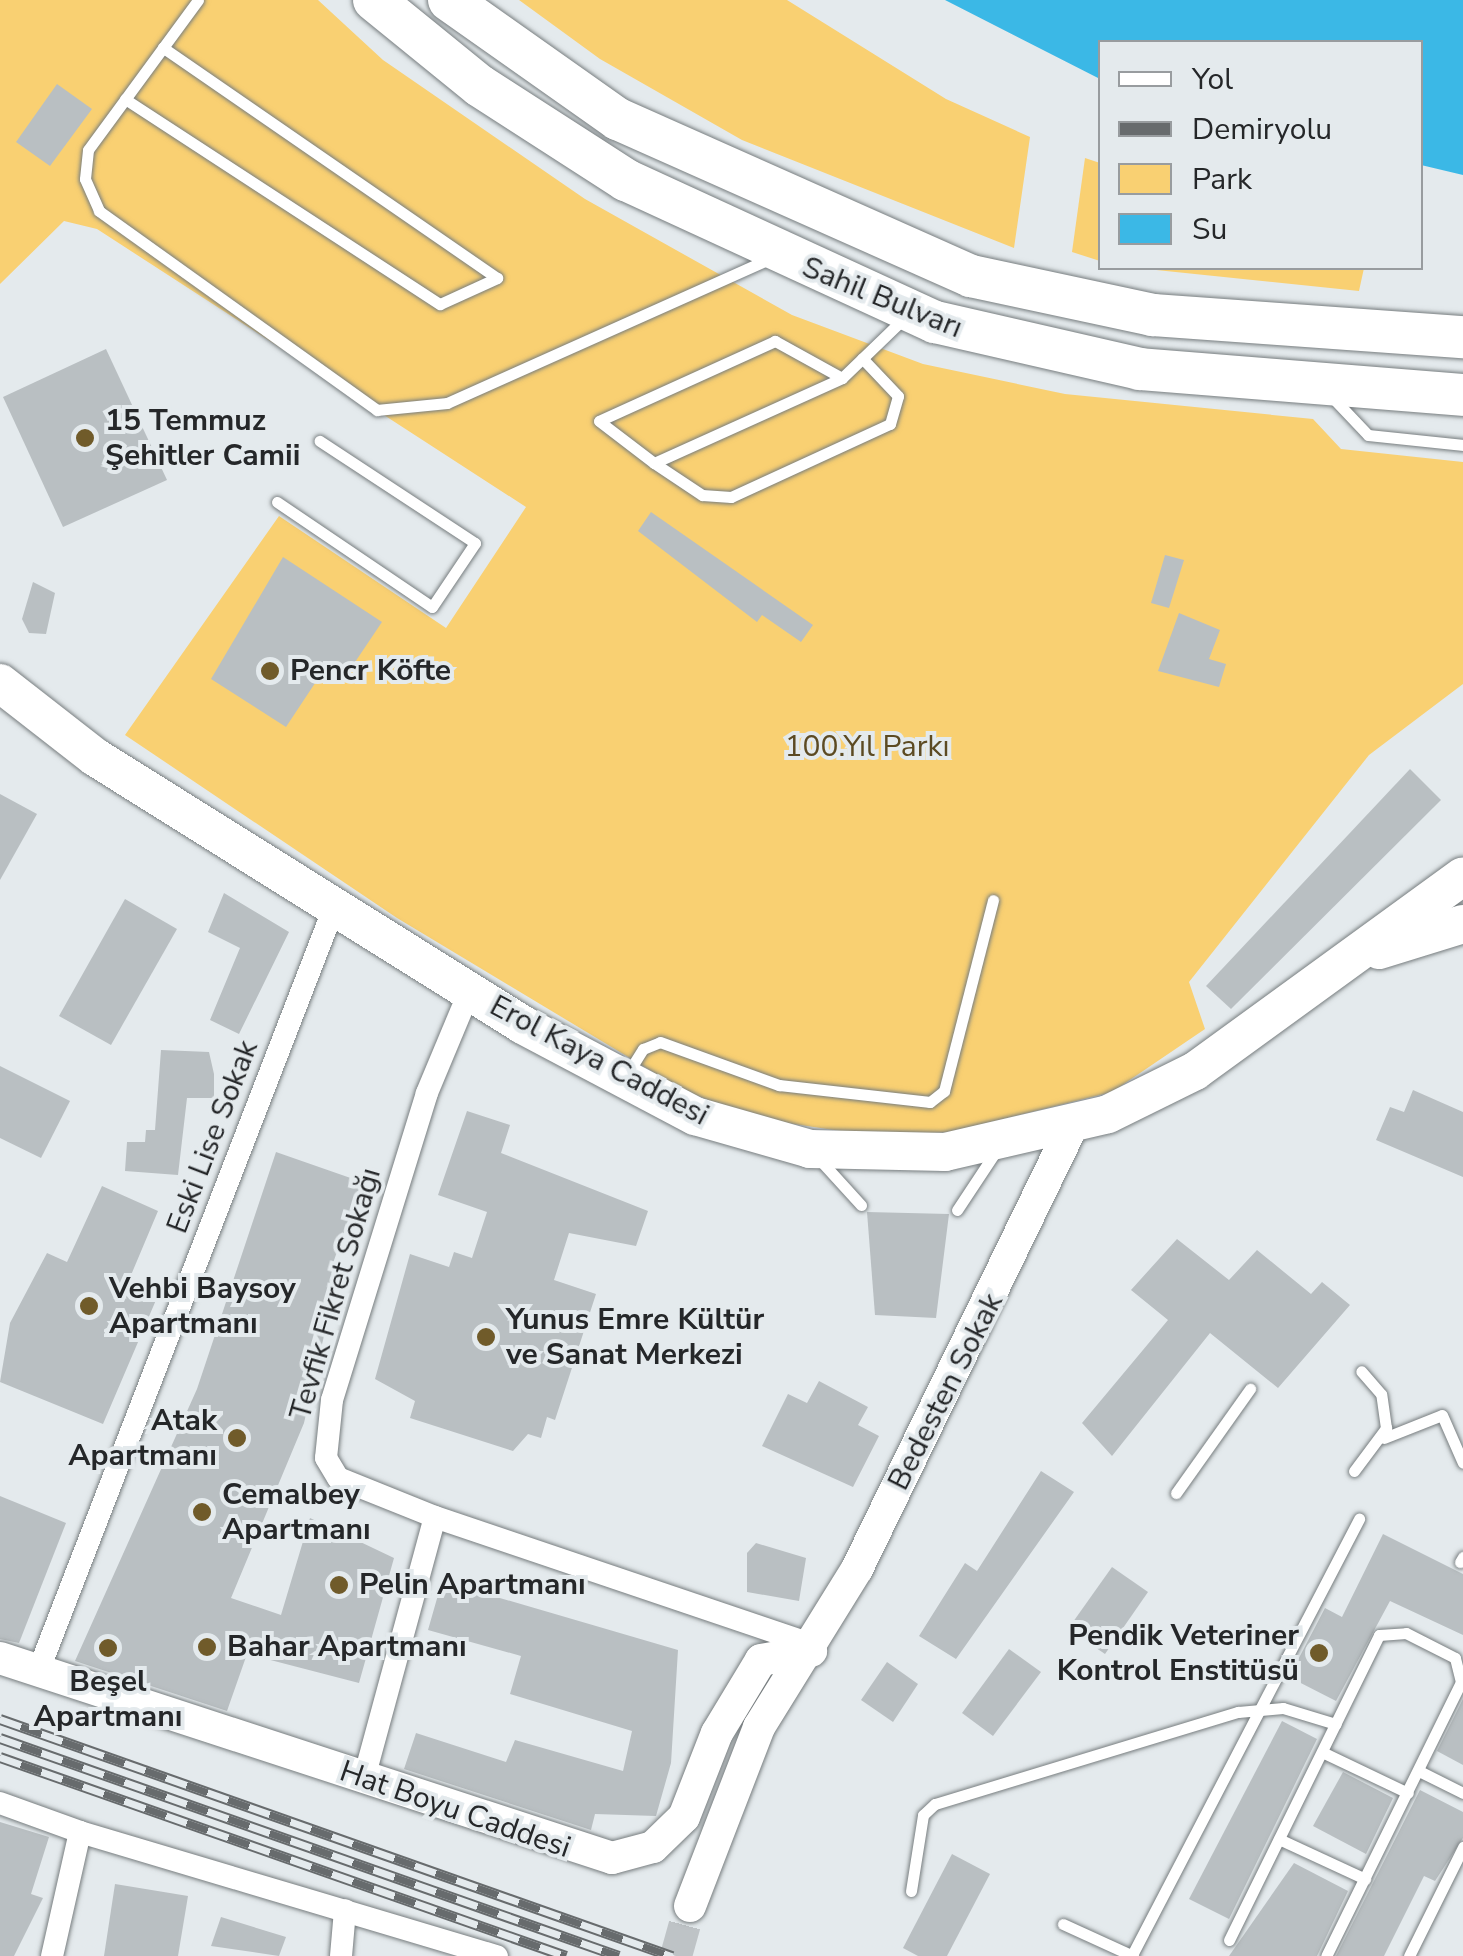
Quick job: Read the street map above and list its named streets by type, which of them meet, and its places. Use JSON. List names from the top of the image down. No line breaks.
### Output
{"streets":{"highway":["Sahil Bulvarı"],"main road":["Erol Kaya Caddesi"],"street":["Eski Lise Sokak","Tevfik Fikret Sokağı","Bedesten Sokak","Hat Boyu Caddesi"]},"crossings":[["Erol Kaya Caddesi","Eski Lise Sokak"],["Erol Kaya Caddesi","Tevfik Fikret Sokağı"],["Erol Kaya Caddesi","Bedesten Sokak"],["Eski Lise Sokak","Hat Boyu Caddesi"],["Tevfik Fikret Sokağı","Bedesten Sokak"],["Tevfik Fikret Sokağı","Hat Boyu Caddesi"],["Bedesten Sokak","Hat Boyu Caddesi"]],"parks":["100.Yıl Parkı"],"places":["15 Temmuz Şehitler Camii","Pencr Köfte","Vehbi Baysoy Apartmanı","Yunus Emre Kültür ve Sanat Merkezi","Atak Apartmanı","Cemalbey Apartmanı","Pelin Apartmanı","Bahar Apartmanı","Beşel Apartmanı","Pendik Veteriner Kontrol Enstitüsü"],"legend":["Yol","Demiryolu","Park","Su"]}
